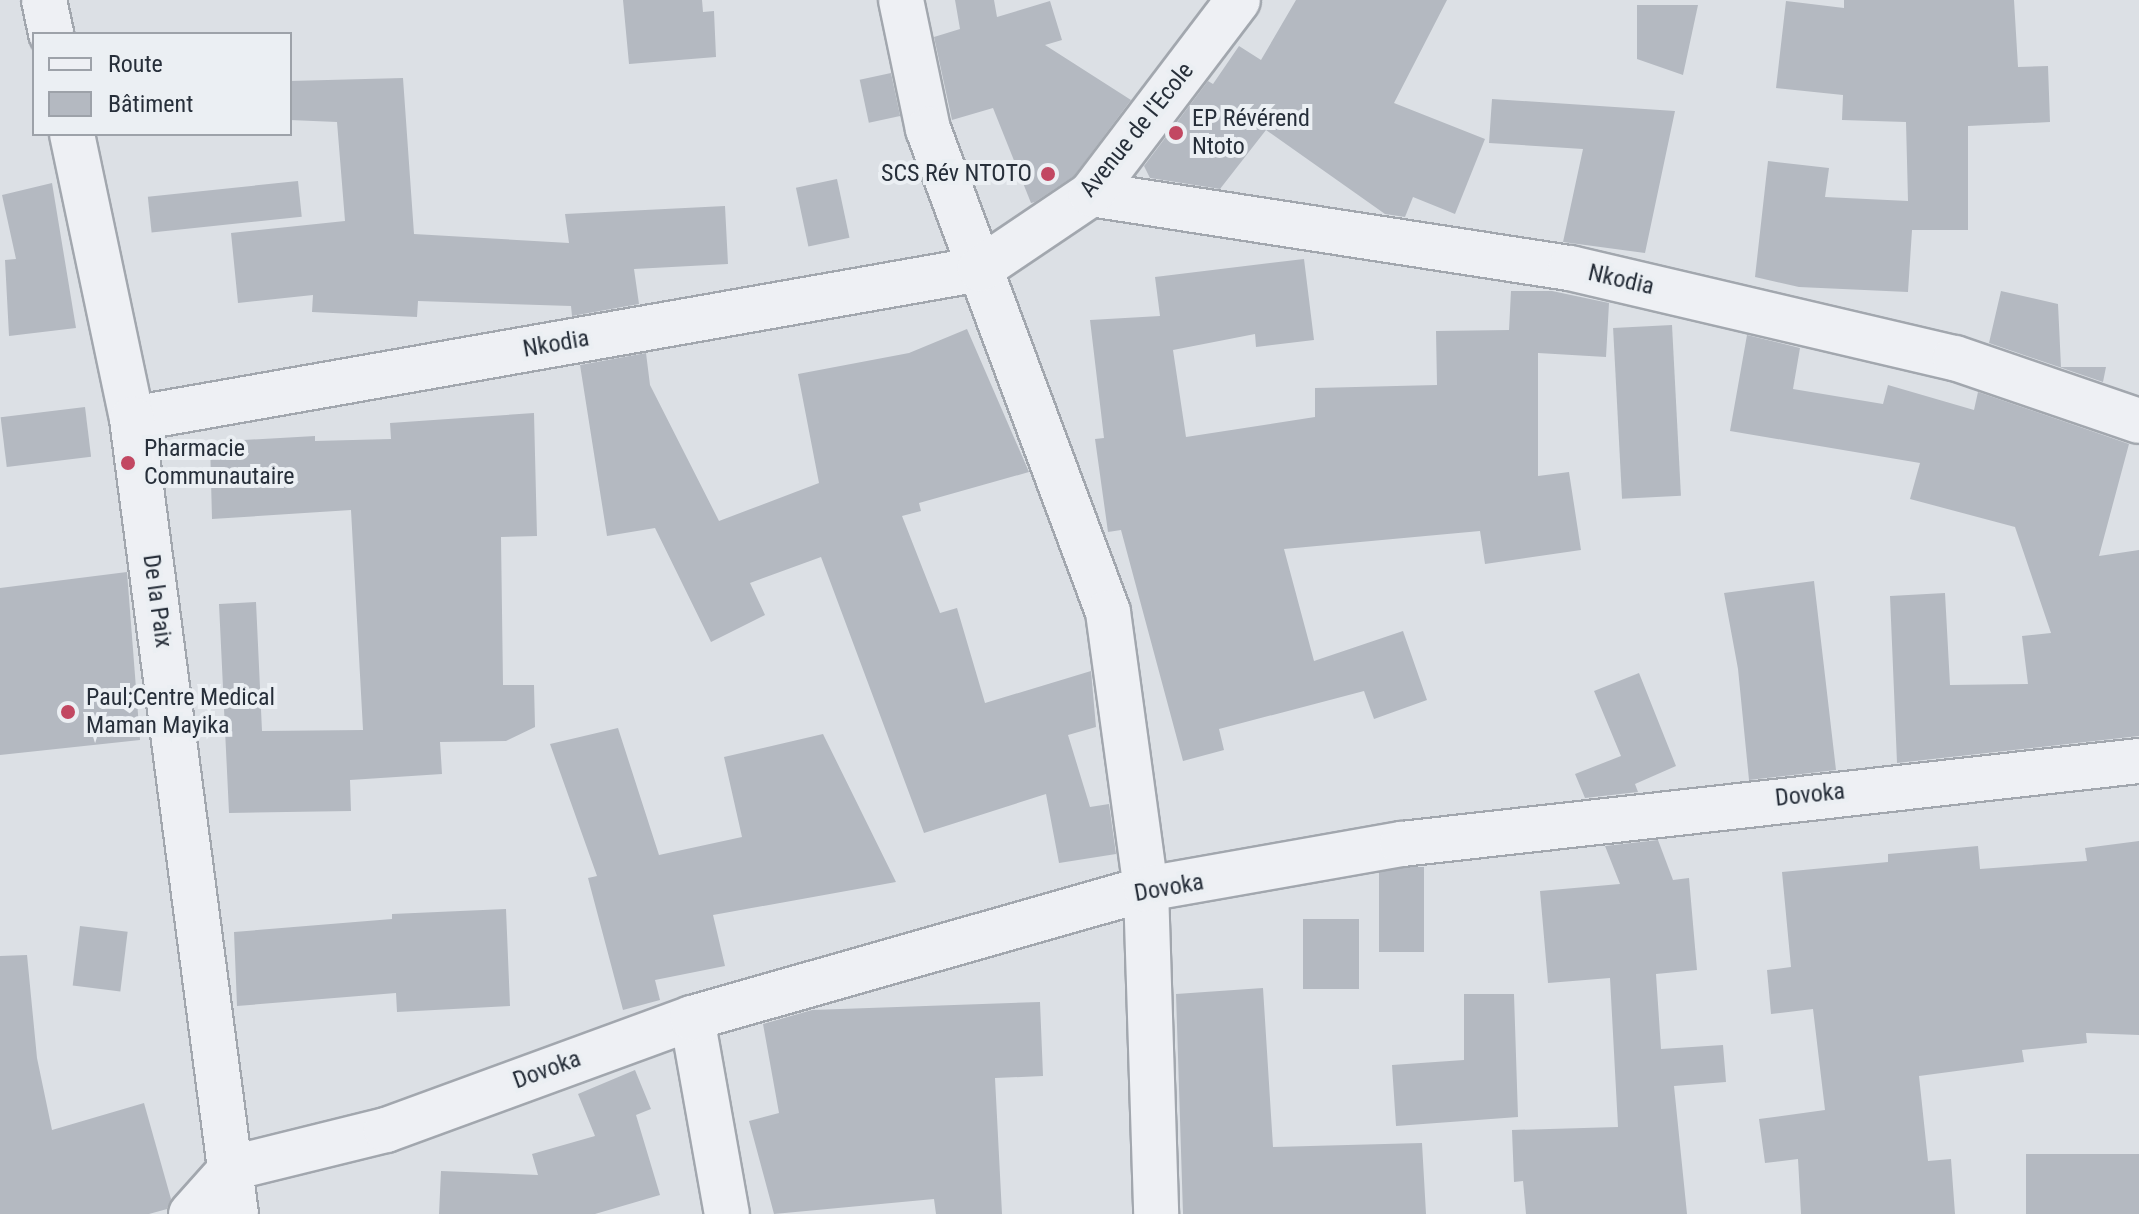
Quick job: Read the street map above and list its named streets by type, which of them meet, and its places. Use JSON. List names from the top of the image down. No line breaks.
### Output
{"streets":{"street":["Avenue de l'Ecole","Nkodia","De la Paix","Dovoka"]},"crossings":[["Avenue de l'Ecole","Nkodia"],["Nkodia","De la Paix"],["De la Paix","Dovoka"]],"places":["EP Révérend Ntoto","SCS Rév NTOTO","Pharmacie Communautaire","Paul;Centre Medical Maman Mayika"],"legend":["Route","Bâtiment"]}
